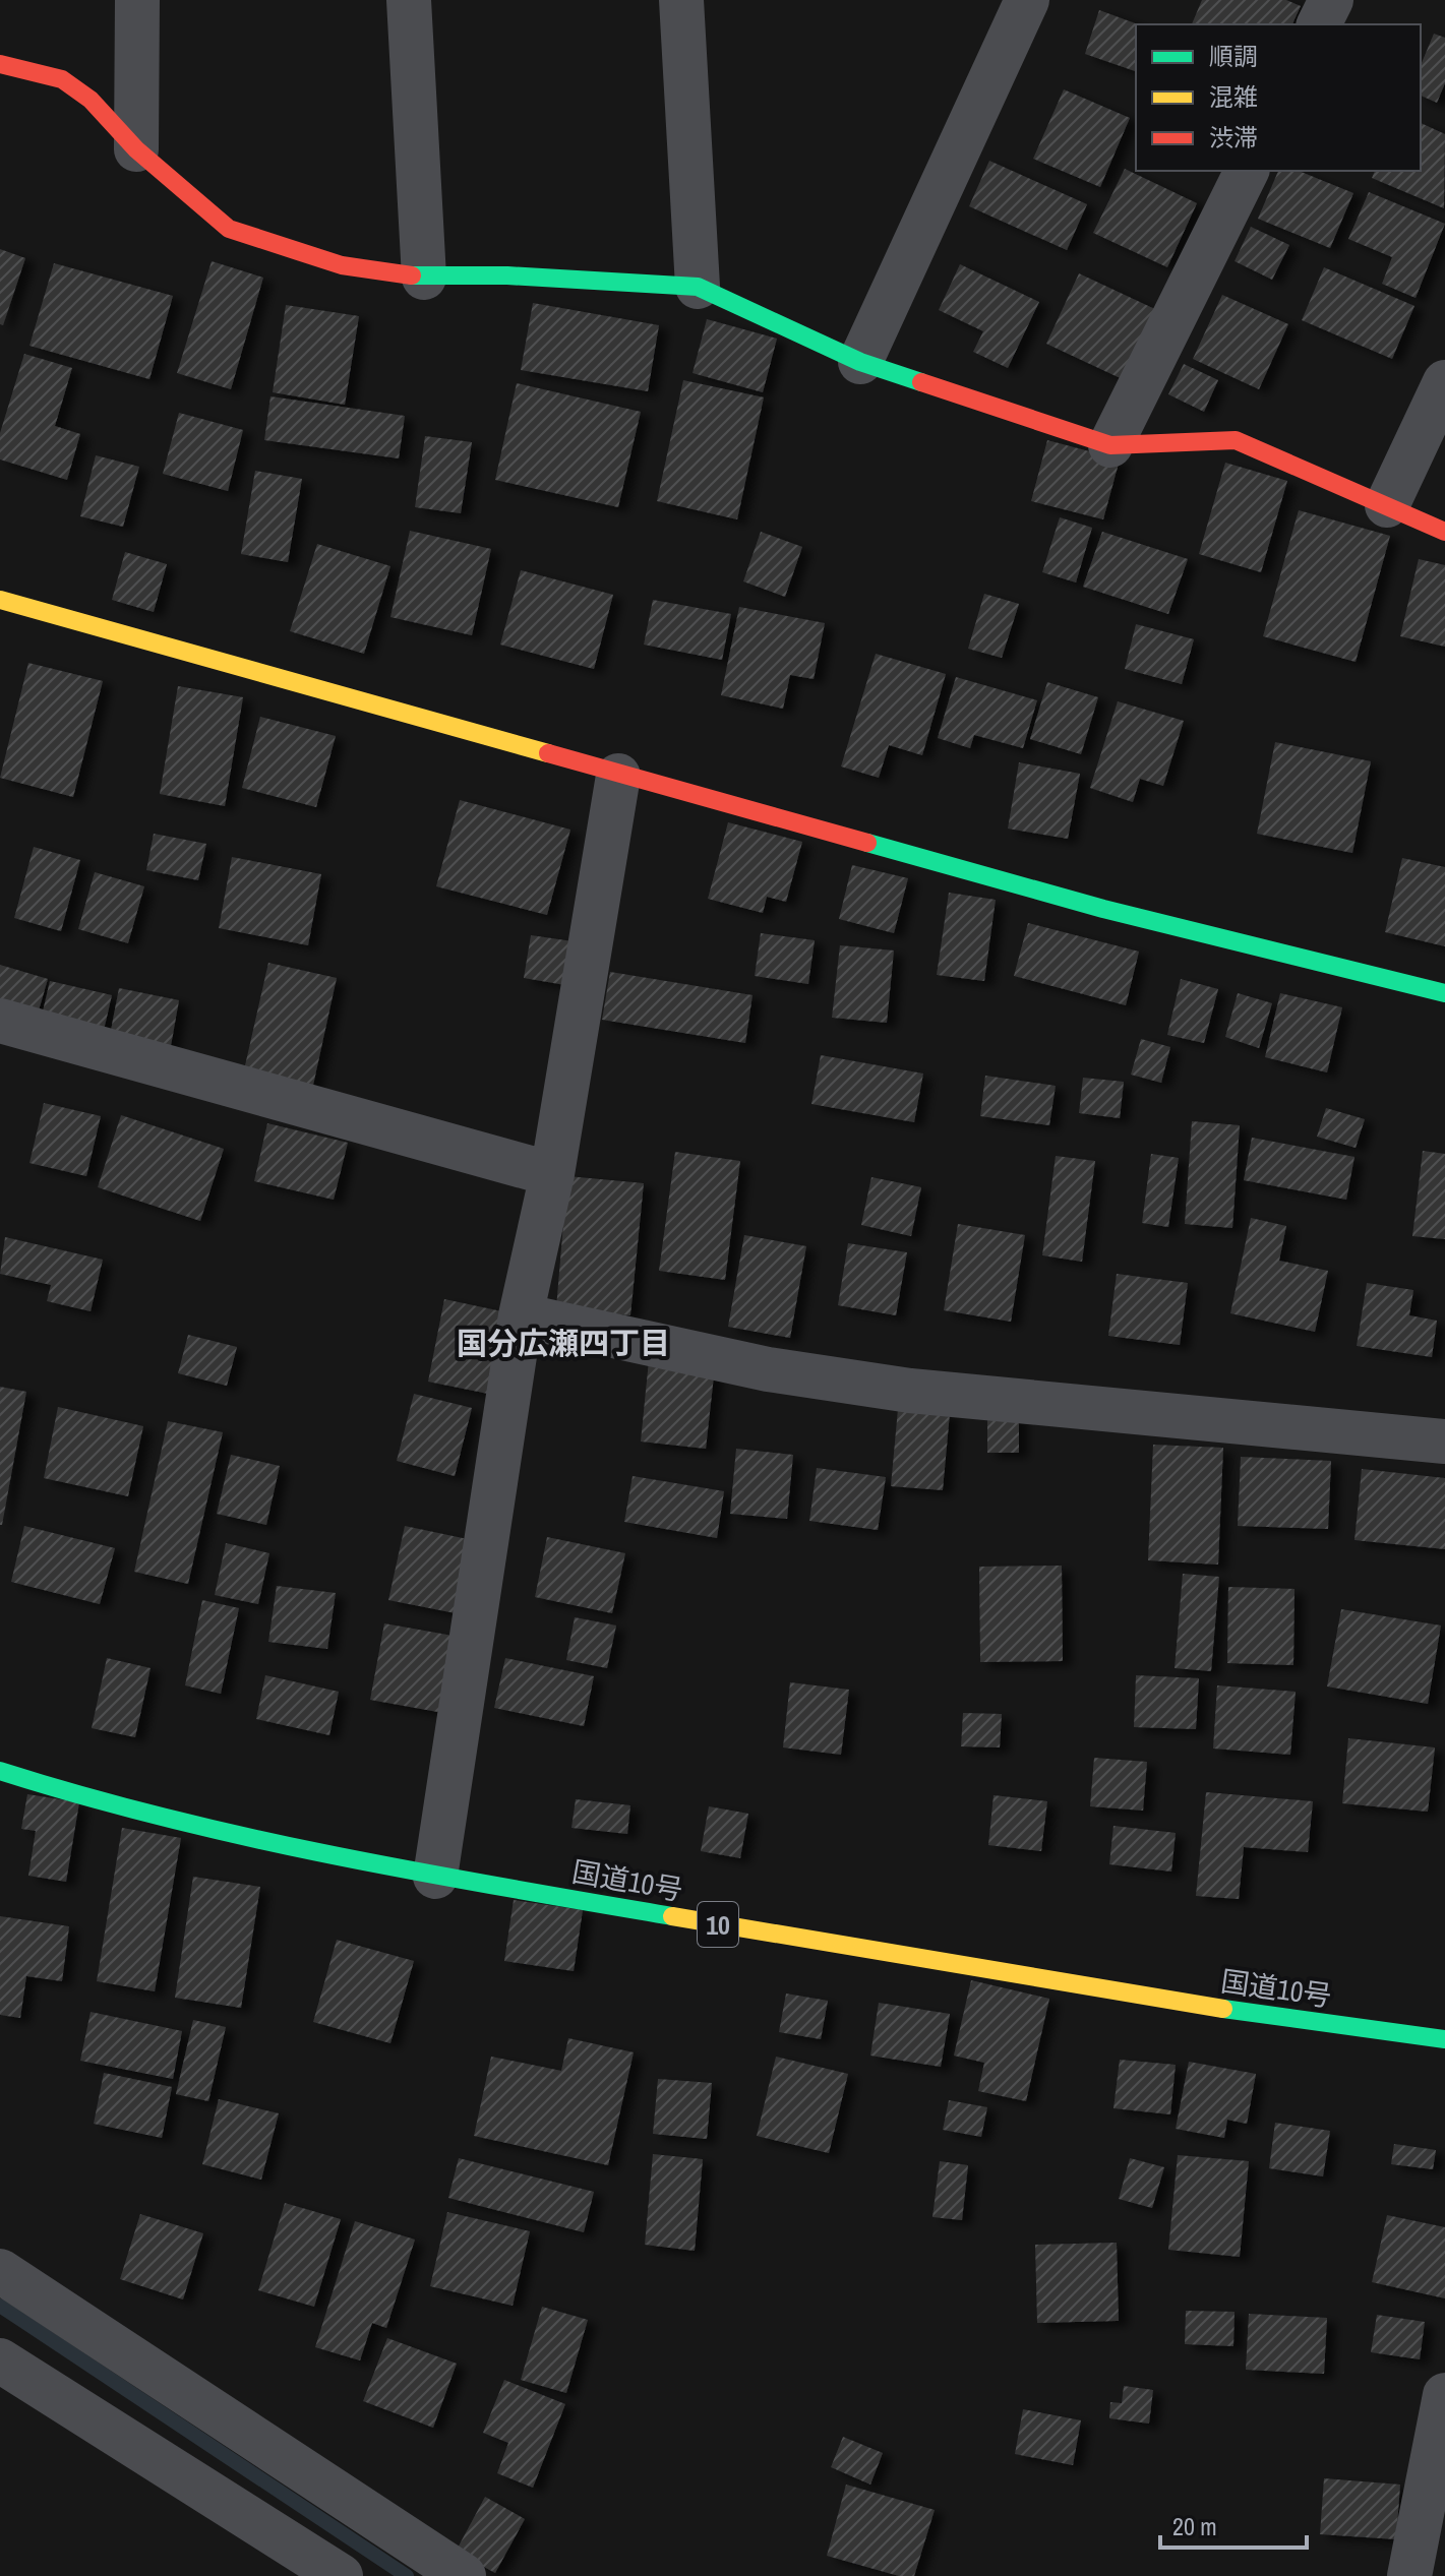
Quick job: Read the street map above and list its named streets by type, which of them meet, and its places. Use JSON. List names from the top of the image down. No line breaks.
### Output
{"streets":{"main road":["国道10号","10"]},"districts":["国分広瀬四丁目"],"legend":["順調","混雑","渋滞"],"scale_bar":"20 m"}
